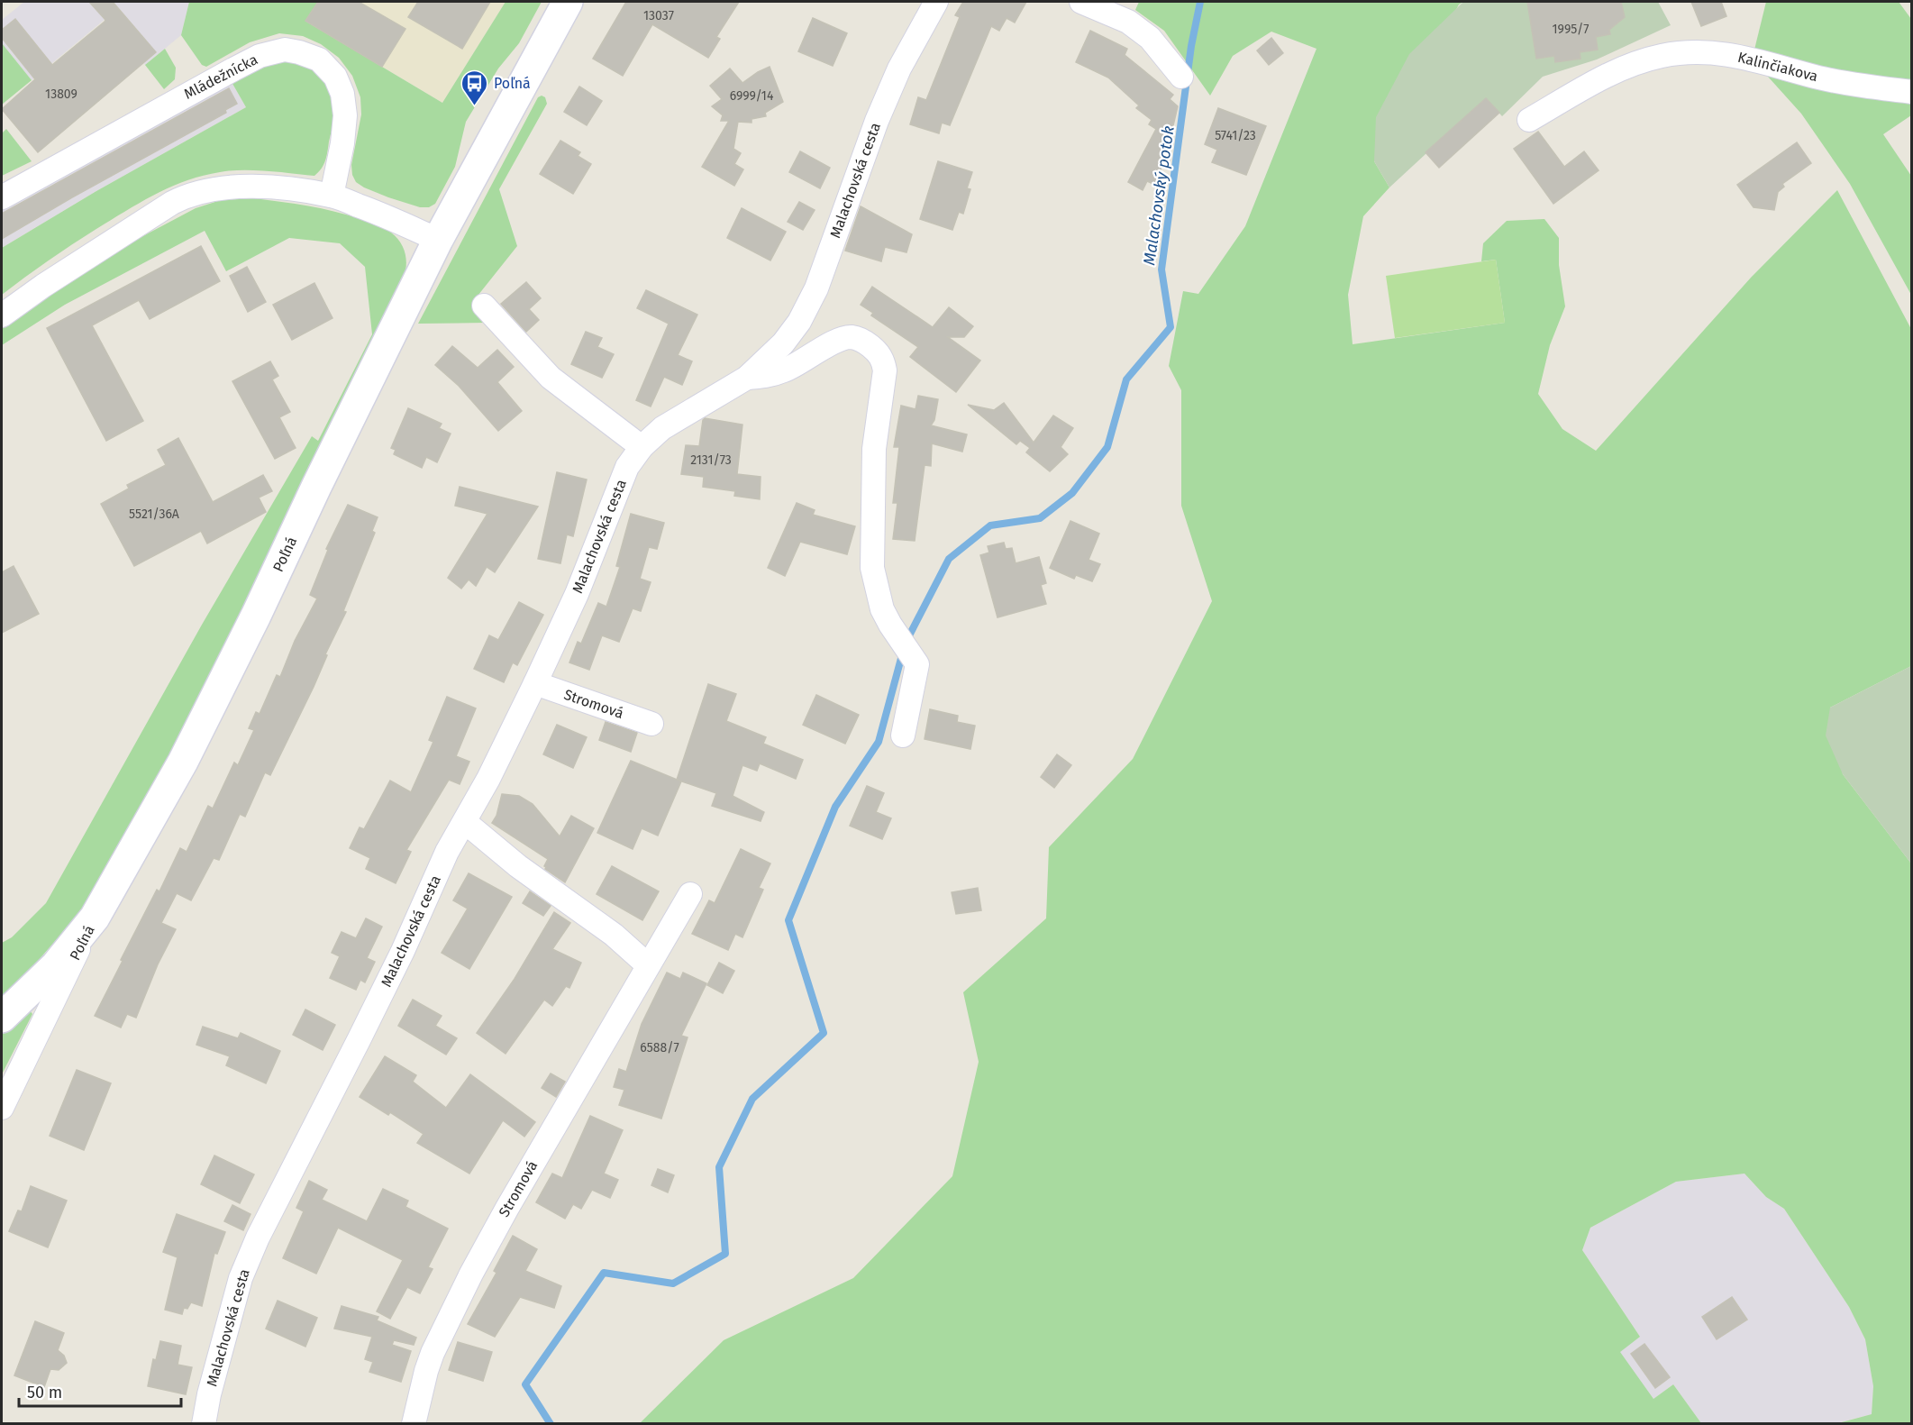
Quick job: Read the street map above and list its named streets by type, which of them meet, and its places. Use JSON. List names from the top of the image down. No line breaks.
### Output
{"streets":{"street":["Kalinčiakova","Mládežnícka","Malachovská cesta","Poľná","Stromová"]},"crossings":[["Malachovská cesta","Stromová"]],"water":["Malachovský potok"],"places":{"bus stop":["Poľná"]},"house_numbers":["13037","1995/7","13809","6999/14","5741/23","2131/73","5521/36A","6588/7"],"scale_bar":"50 m"}
